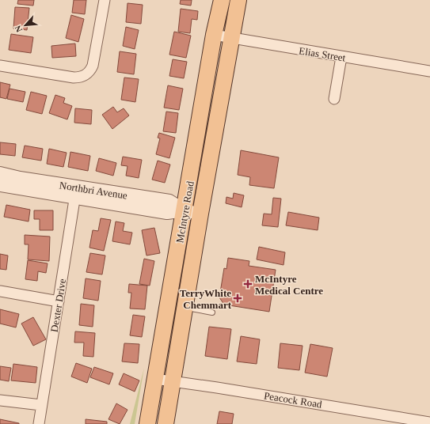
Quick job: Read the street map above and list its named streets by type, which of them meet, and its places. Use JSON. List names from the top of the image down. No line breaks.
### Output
{"streets":{"main road":["McIntyre Road"],"street":["Elias Street","Northbri Avenue","Dexter Drive","Peacock Road"]},"crossings":[["Elias Street","McIntyre Road"],["Northbri Avenue","McIntyre Road"],["Northbri Avenue","Dexter Drive"],["McIntyre Road","Peacock Road"]],"places":{"health":["McIntyre Medical Centre","TerryWhite Chemmart"]},"north":"bottom left"}
